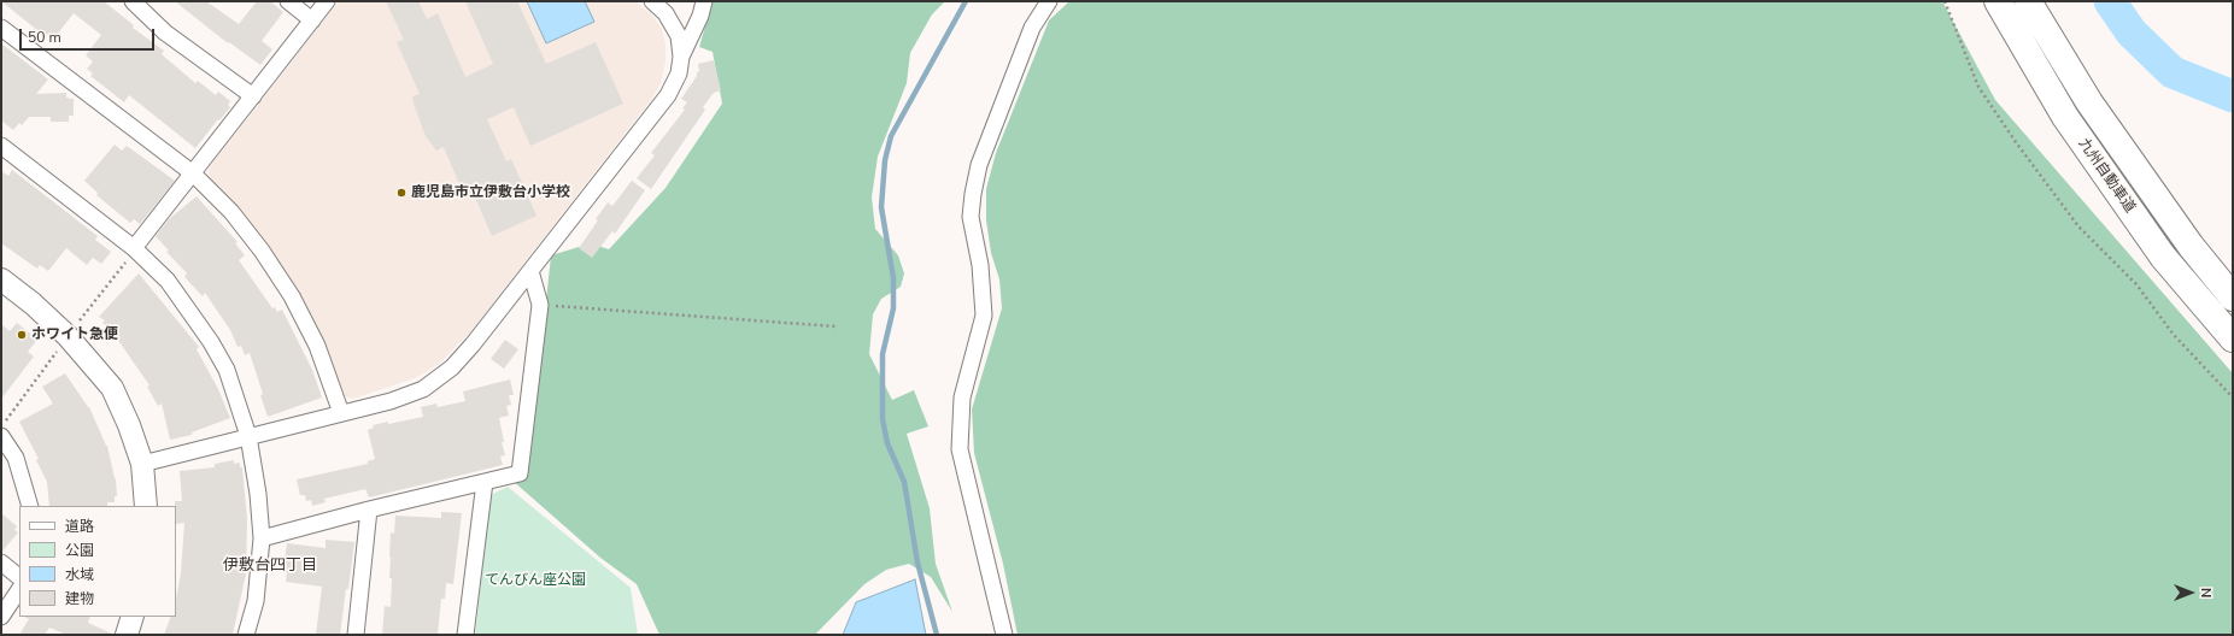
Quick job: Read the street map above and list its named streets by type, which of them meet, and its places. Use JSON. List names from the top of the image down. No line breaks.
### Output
{"streets":{"highway":["九州自動車道"]},"districts":["伊敷台四丁目"],"parks":["てんびん座公園"],"places":["鹿児島市立伊敷台小学校","ホワイト急便"],"legend":["道路","公園","水域","建物"],"scale_bar":"50 m","north":"right"}
